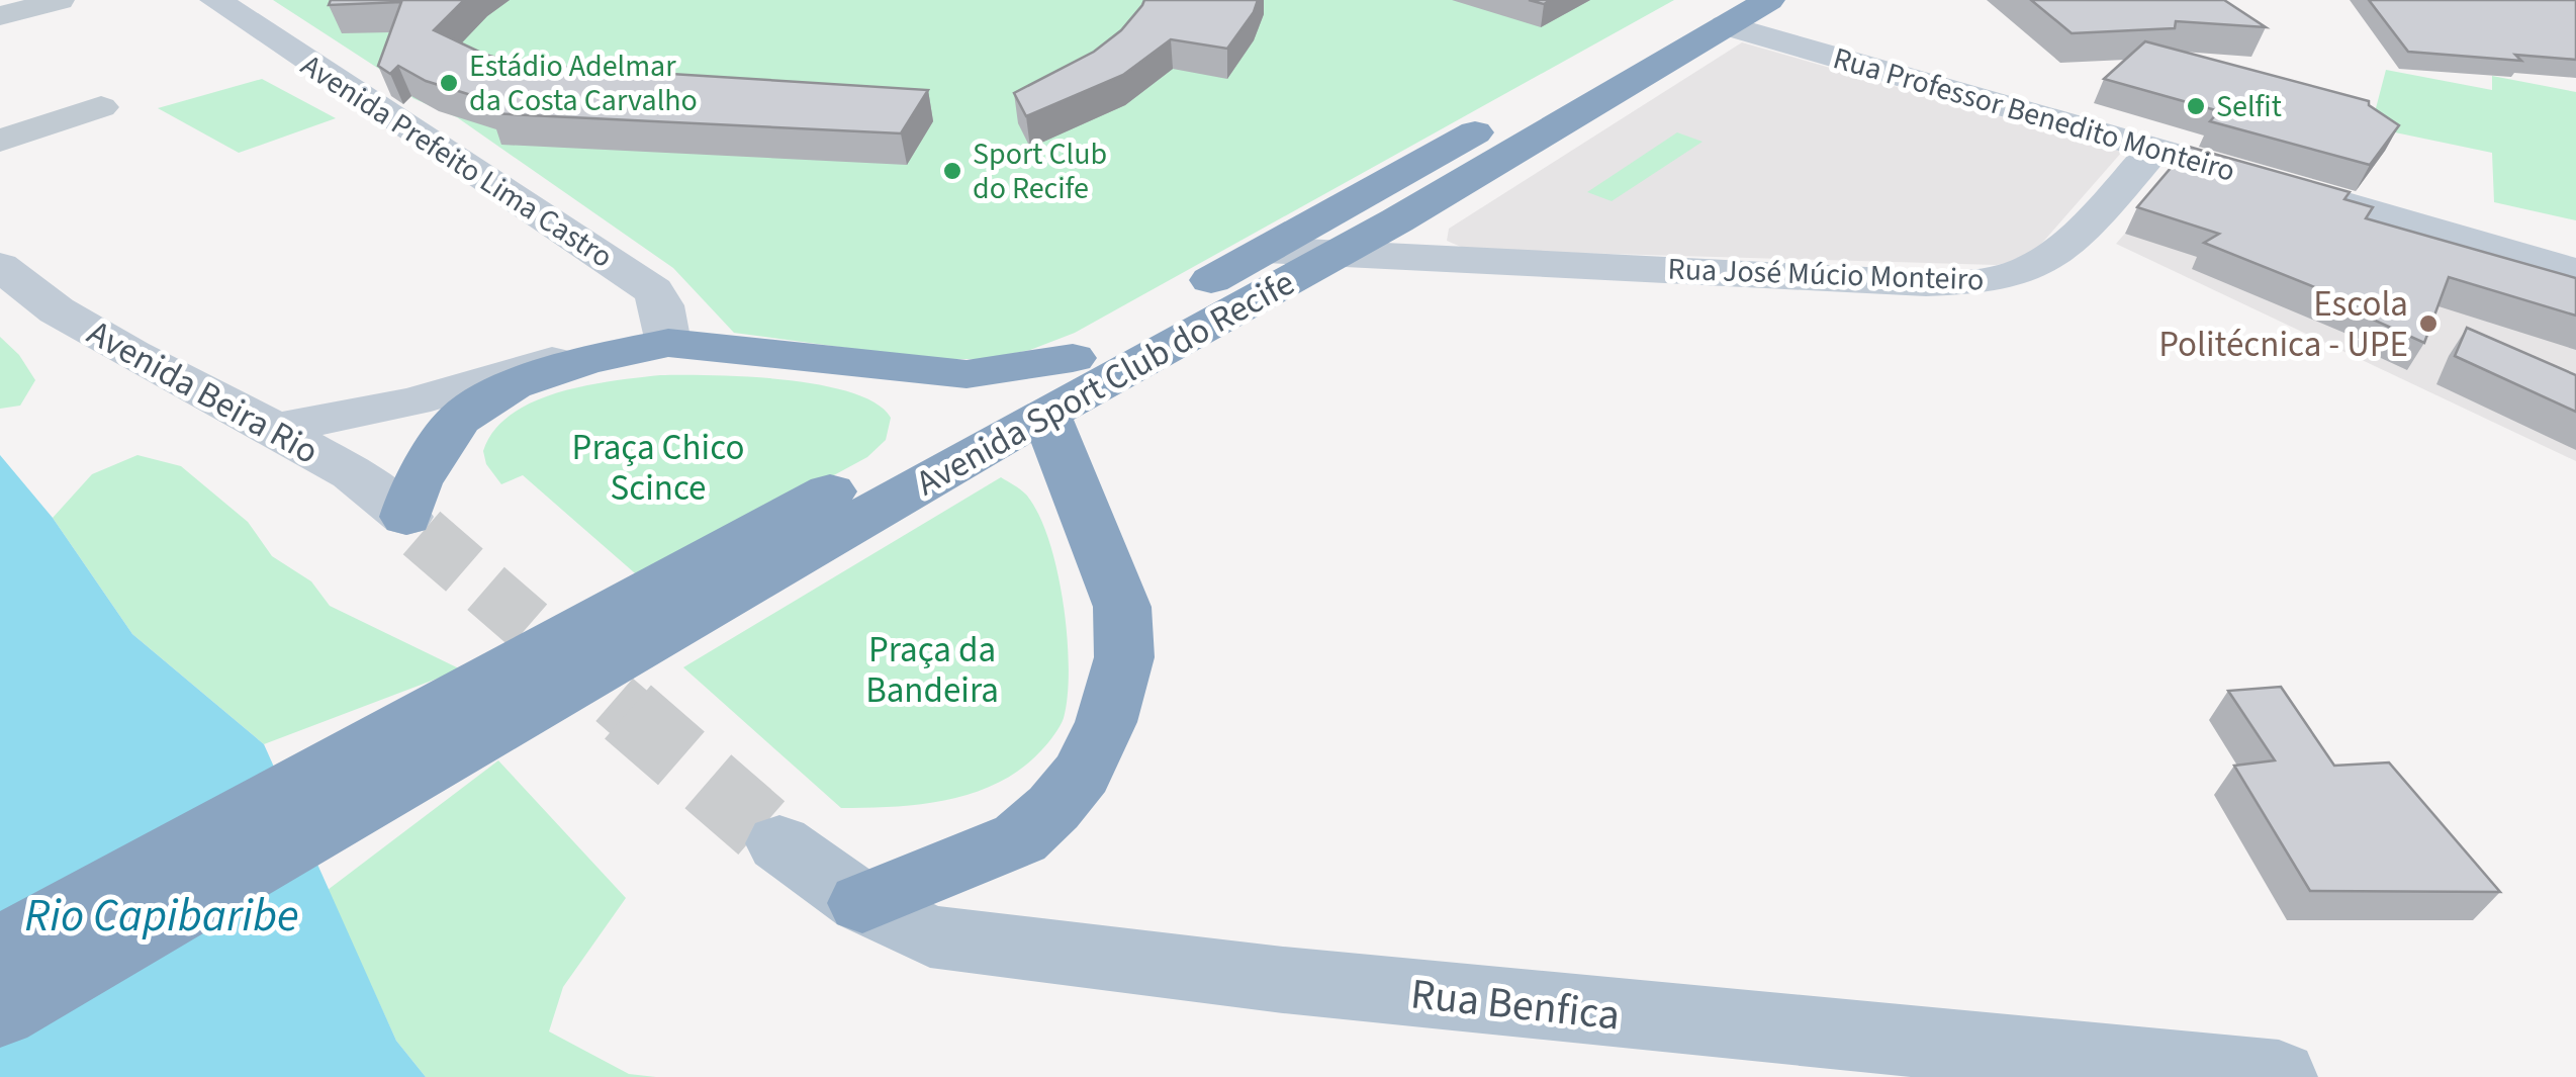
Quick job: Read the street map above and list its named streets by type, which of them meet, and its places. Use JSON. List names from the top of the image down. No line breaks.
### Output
{"streets":{"highway":["Avenida Sport Club do Recife"],"main road":["Rua Benfica"],"street":["Rua Professor Benedito Monteiro","Avenida Prefeito Lima Castro","Rua José Múcio Monteiro","Avenida Beira Rio"]},"crossings":[["Rua Professor Benedito Monteiro","Rua José Múcio Monteiro"],["Rua Professor Benedito Monteiro","Avenida Sport Club do Recife"],["Rua José Múcio Monteiro","Avenida Sport Club do Recife"]],"water":["Rio Capibaribe"],"parks":["Praça Chico Scince","Praça da Bandeira"],"places":["Estádio Adelmar da Costa Carvalho","Selfit","Sport Club do Recife","Escola Politécnica - UPE"]}
